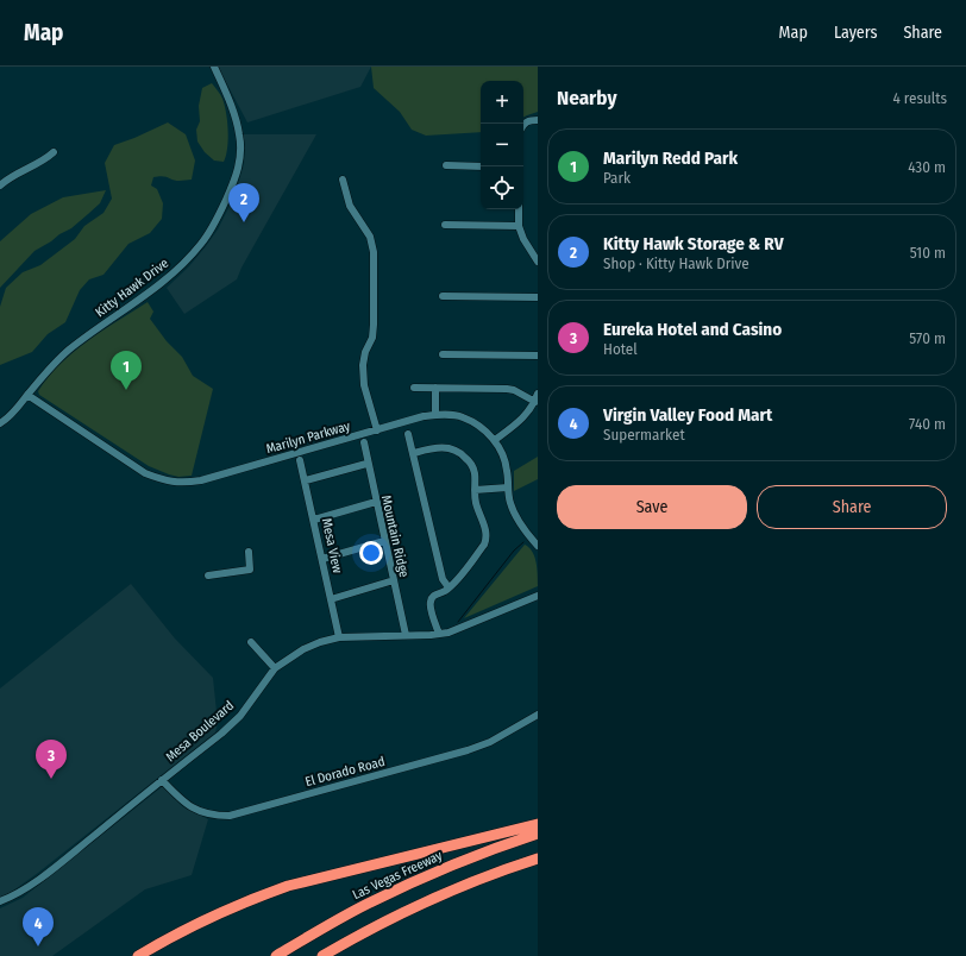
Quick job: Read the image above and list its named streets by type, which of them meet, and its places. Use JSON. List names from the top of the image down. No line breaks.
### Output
{"streets":{"highway":["Las Vegas Freeway"],"street":["Kitty Hawk Drive","Marilyn Parkway","Mountain Ridge","Mesa View","Mesa Boulevard","El Dorado Road"]},"crossings":[["Kitty Hawk Drive","Marilyn Parkway"],["Mountain Ridge","Mesa Boulevard"],["Mesa View","Mesa Boulevard"],["Mesa Boulevard","El Dorado Road"]],"page":{"header":"Map","nav":["Map","Layers","Share"],"heading":["Nearby","4 results"],"map_buttons":["+","−"],"list":[{"mark":"1","name":"Marilyn Redd Park","note":"Park","value":"430 m"},{"mark":"2","name":"Kitty Hawk Storage & RV","note":"Shop · Kitty Hawk Drive","value":"510 m"},{"mark":"3","name":"Eureka Hotel and Casino","note":"Hotel","value":"570 m"},{"mark":"4","name":"Virgin Valley Food Mart","note":"Supermarket","value":"740 m"}],"pins":["2","1","3","4"],"buttons":["Save","Share"]}}
